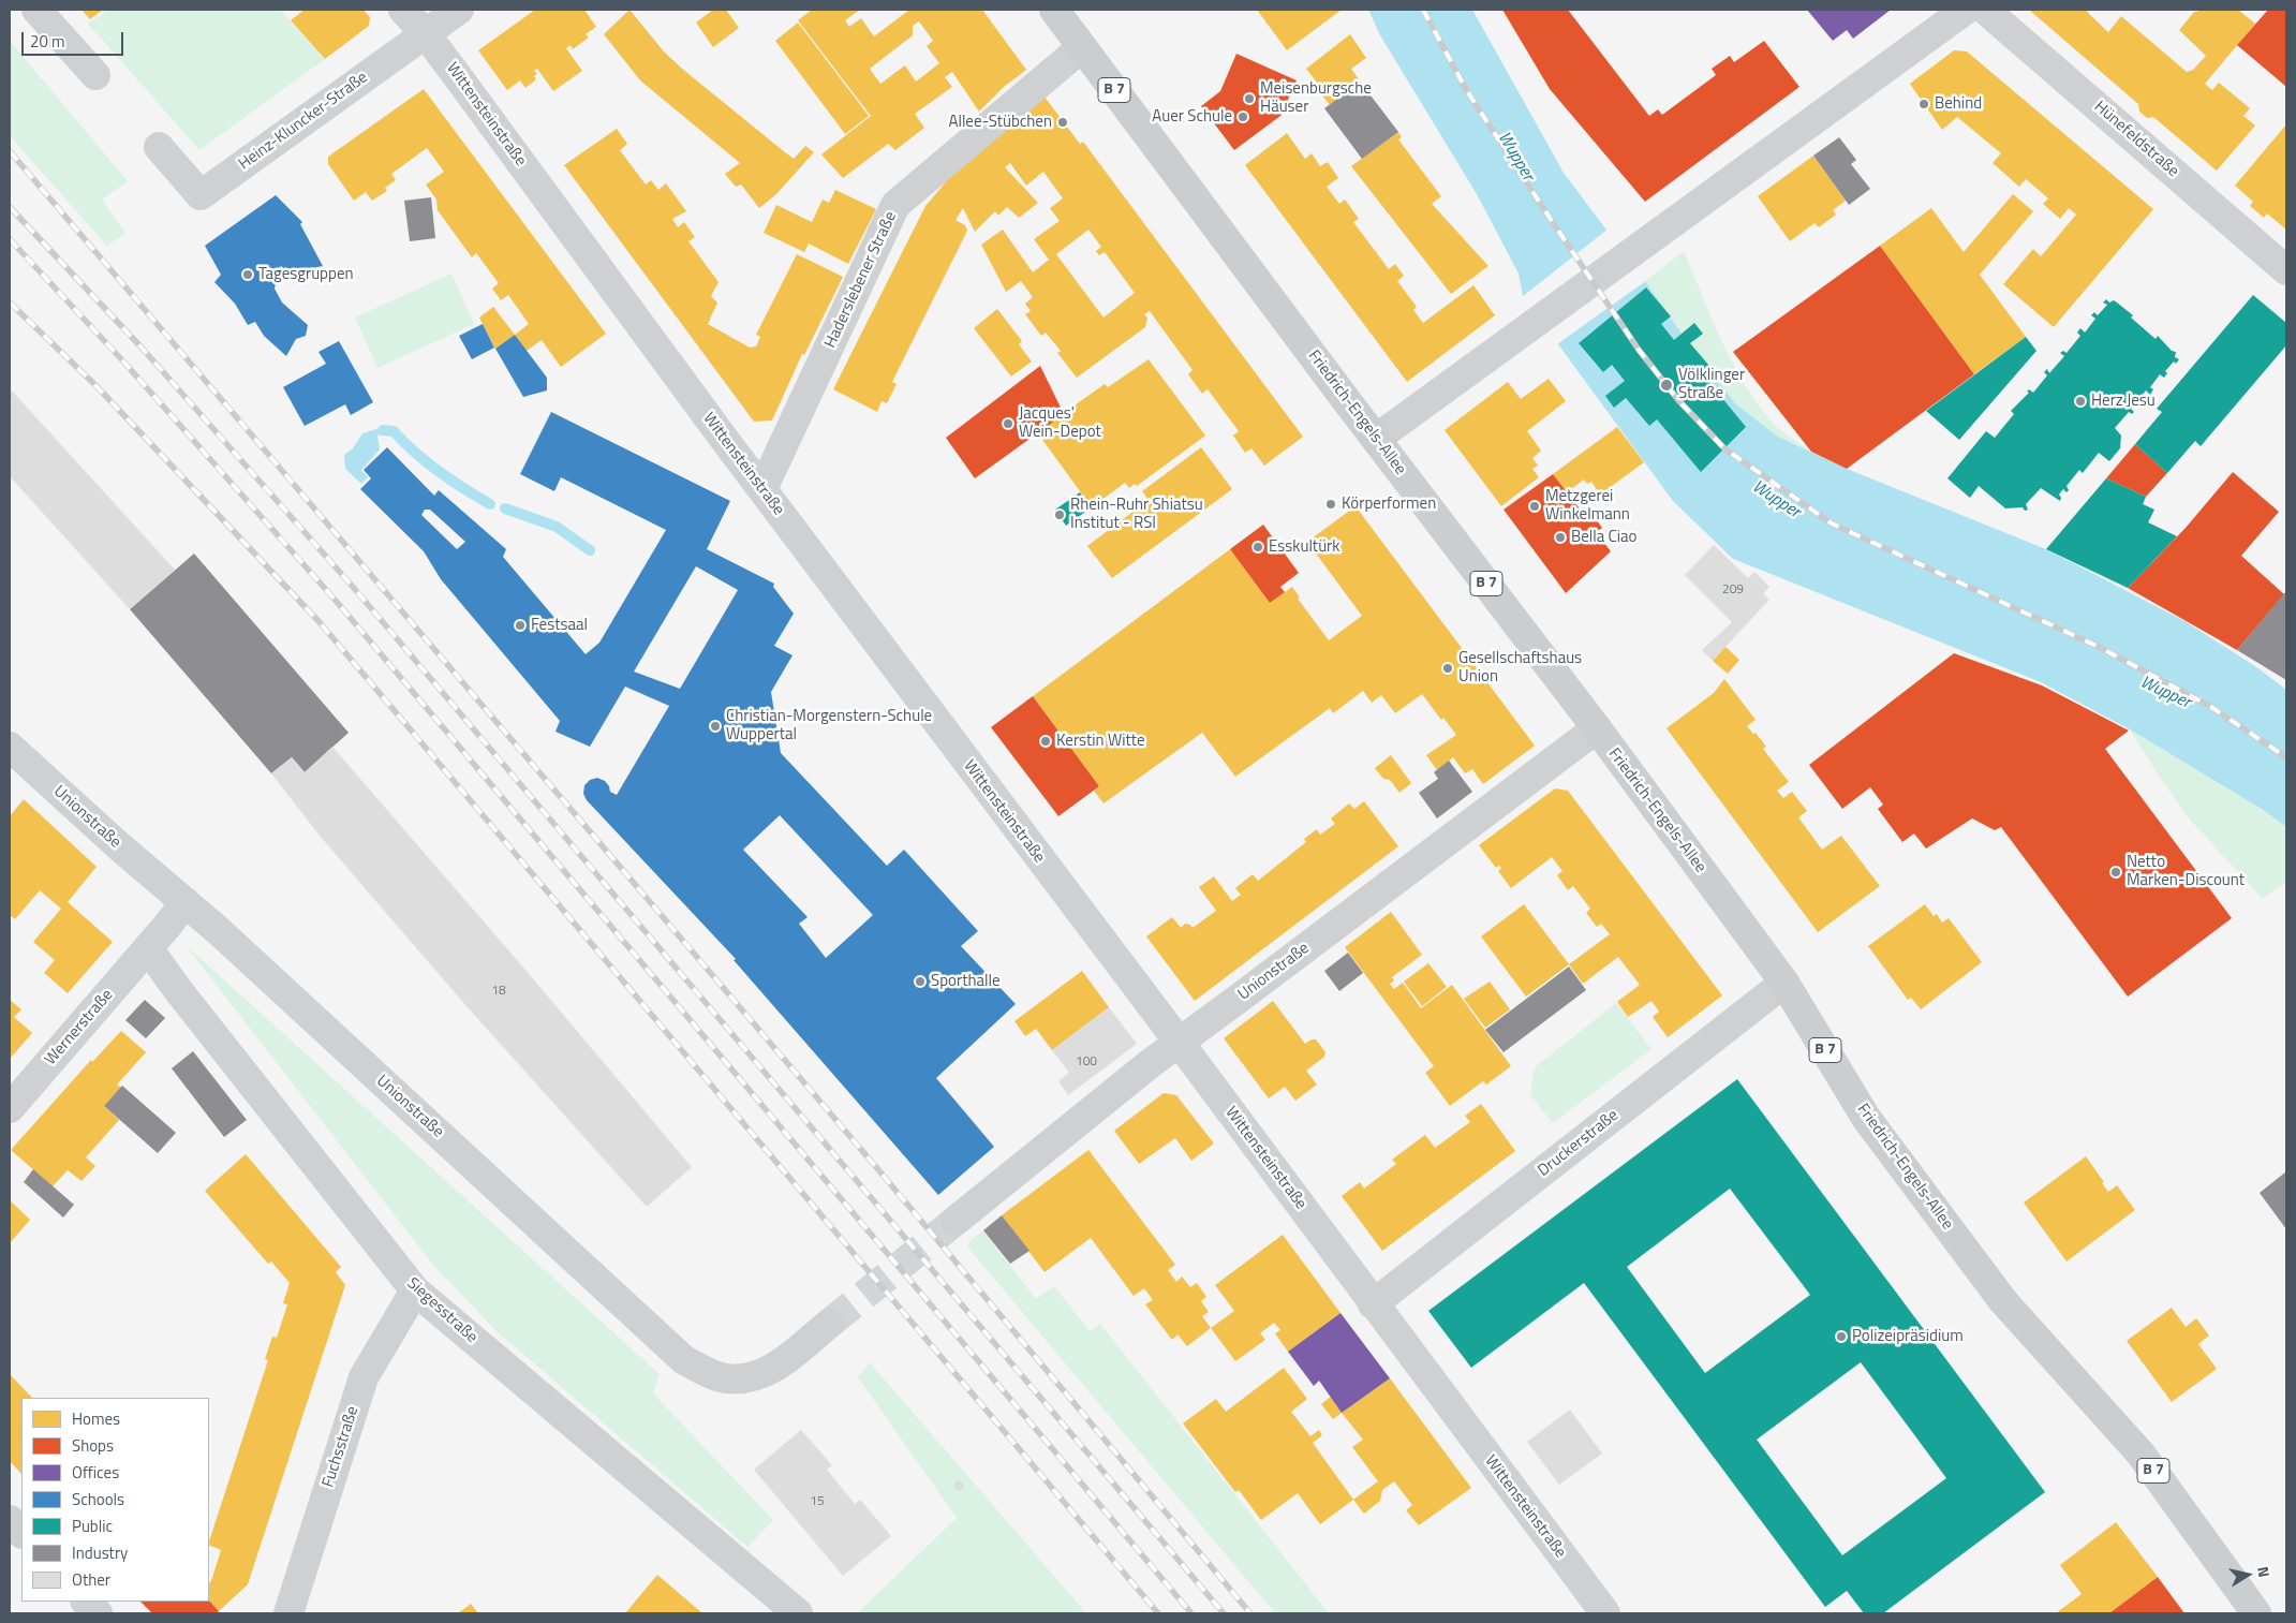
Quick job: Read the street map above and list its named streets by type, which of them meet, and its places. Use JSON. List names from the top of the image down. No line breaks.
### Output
{"streets":{"main road":["B 7","Friedrich-Engels-Allee"],"street":["Wittensteinstraße","Heinz-Kluncker-Straße","Hünefeldstraße","Haderslebener Straße","Unionstraße","Wernerstraße","Druckerstraße","Siegesstraße","Fuchsstraße"]},"crossings":[["Wittensteinstraße","Heinz-Kluncker-Straße"],["Wittensteinstraße","Haderslebener Straße"],["Wittensteinstraße","Unionstraße"],["Wittensteinstraße","Druckerstraße"],["Haderslebener Straße","Friedrich-Engels-Allee"],["Friedrich-Engels-Allee","Unionstraße"],["Friedrich-Engels-Allee","Druckerstraße"],["Unionstraße","Wernerstraße"],["Wernerstraße","Siegesstraße"],["Siegesstraße","Fuchsstraße"]],"water":["Wupper"],"places":["Meisenburgsche Häuser","Behind","Auer Schule","Allee-Stübchen","Tagesgruppen","Völklinger Straße","Herz Jesu","Jacques' Wein-Depot","Körperformen","Metzgerei Winkelmann","Rhein-Ruhr Shiatsu Institut - RSI","Bella Ciao","Esskultürk","Festsaal","Gesellschaftshaus Union","Christian-Morgenstern-Schule Wuppertal","Kerstin Witte","Netto Marken-Discount","Sporthalle","Polizeipräsidium"],"house_numbers":["209","18","100","15"],"legend":["Homes","Shops","Offices","Schools","Public","Industry","Other"],"scale_bar":"20 m","north":"right"}
